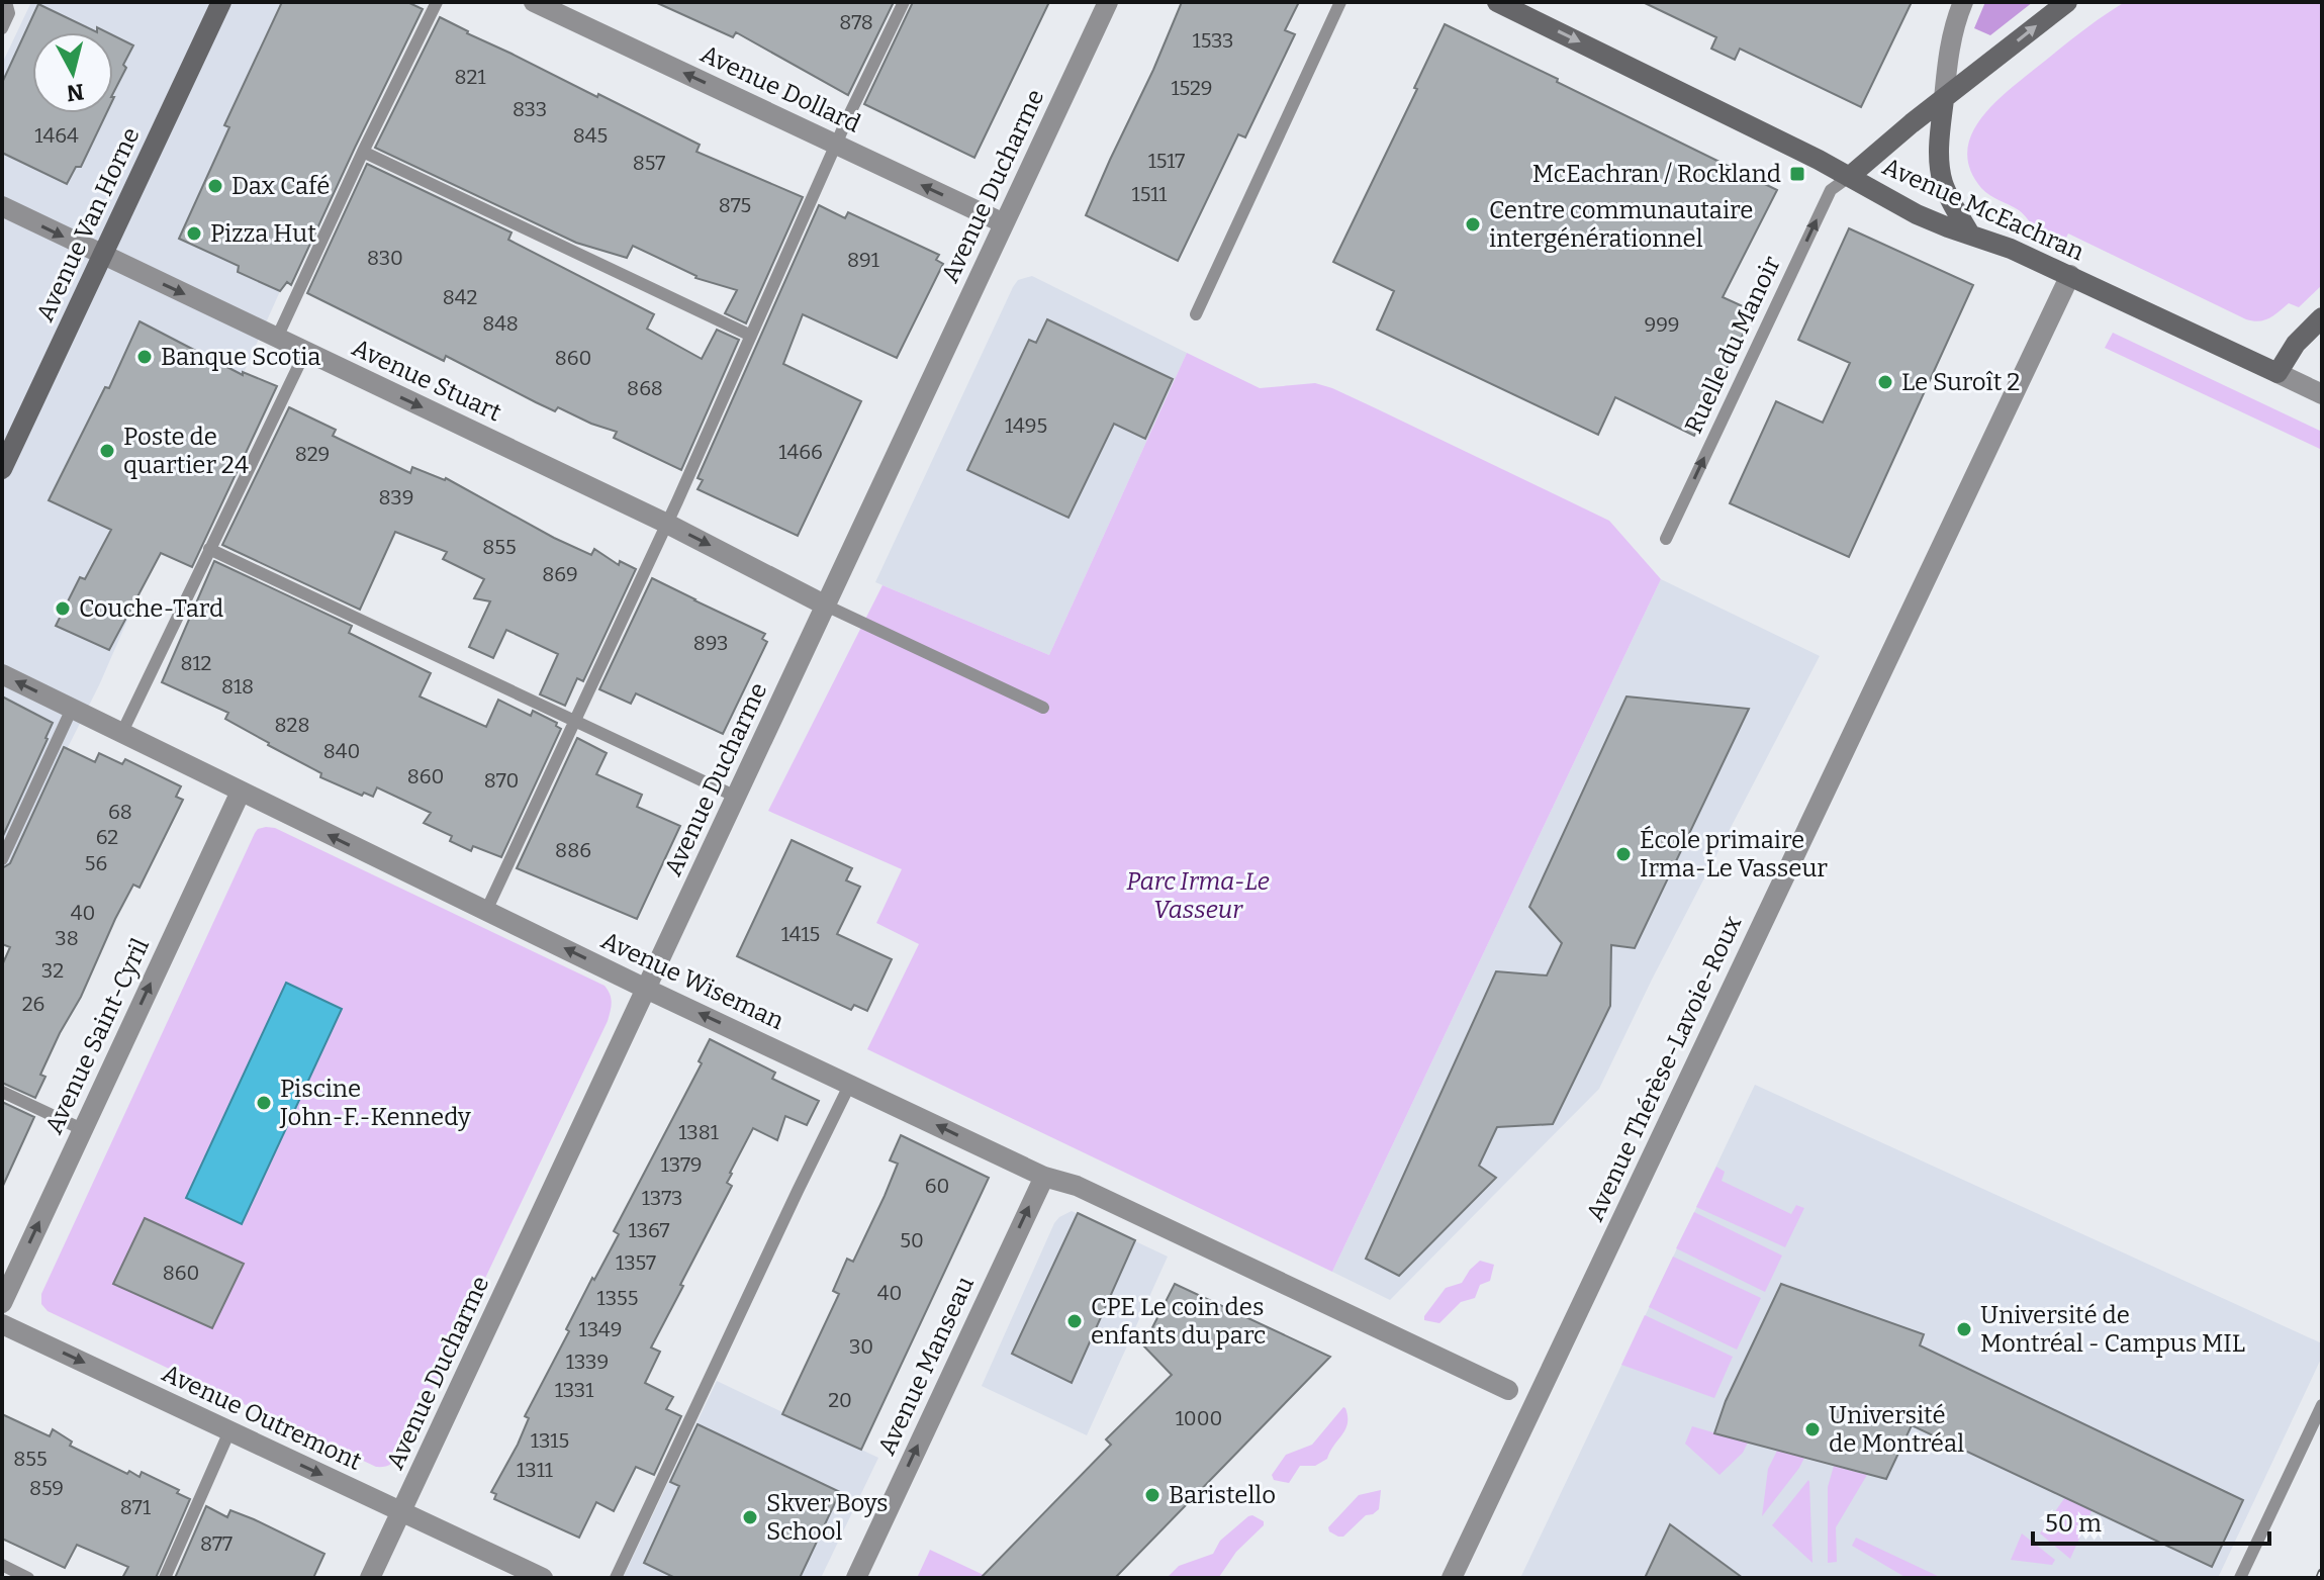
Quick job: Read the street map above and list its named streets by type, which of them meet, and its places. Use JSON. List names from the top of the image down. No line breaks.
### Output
{"streets":{"street":["Avenue Dollard","Avenue Ducharme","Avenue McEachran","Avenue Van Horne","Avenue Stuart","Avenue Wiseman","Avenue Saint-Cyril","Avenue Thérèse-Lavoie-Roux","Avenue Manseau","Avenue Outremont"],"lane":["Ruelle du Manoir"]},"crossings":[["Avenue Dollard","Avenue Ducharme"],["Avenue Ducharme","Avenue Stuart"],["Avenue Ducharme","Avenue Wiseman"],["Avenue Ducharme","Avenue Outremont"],["Avenue McEachran","Ruelle du Manoir"],["Avenue McEachran","Avenue Thérèse-Lavoie-Roux"],["Avenue Van Horne","Avenue Stuart"],["Avenue Wiseman","Avenue Saint-Cyril"],["Avenue Wiseman","Avenue Manseau"]],"one_way":["Avenue Dollard","Avenue McEachran","Ruelle du Manoir","Avenue Stuart","Avenue Wiseman","Avenue Saint-Cyril","Avenue Manseau","Avenue Outremont"],"parks":["Parc Irma-Le Vasseur"],"places":{"transit":["McEachran / Rockland"],"other":["Dax Café","Centre communautaire intergénérationnel","Pizza Hut","Banque Scotia","Le Suroît 2","Poste de quartier 24","Couche-Tard","École primaire Irma-Le Vasseur","Piscine John-F.-Kennedy","CPE Le coin des enfants du parc","Université de Montréal - Campus MIL","Université de Montréal","Baristello","Skver Boys School"]},"house_numbers":["878","1533","821","1529","833","1464","845","1517","857","1511","875","830","891","842","848","999","860","868","1495","1466","829","839","855","869","893","812","818","828","840","860","870","68","62","886","56","40","1415","38","32","26","1381","1379","60","1373","1367","50","1357","860","40","1355","1349","30","1339","1331","20","1000","1315","855","1311","859","871","877"],"scale_bar":"50 m","north":"bottom"}
